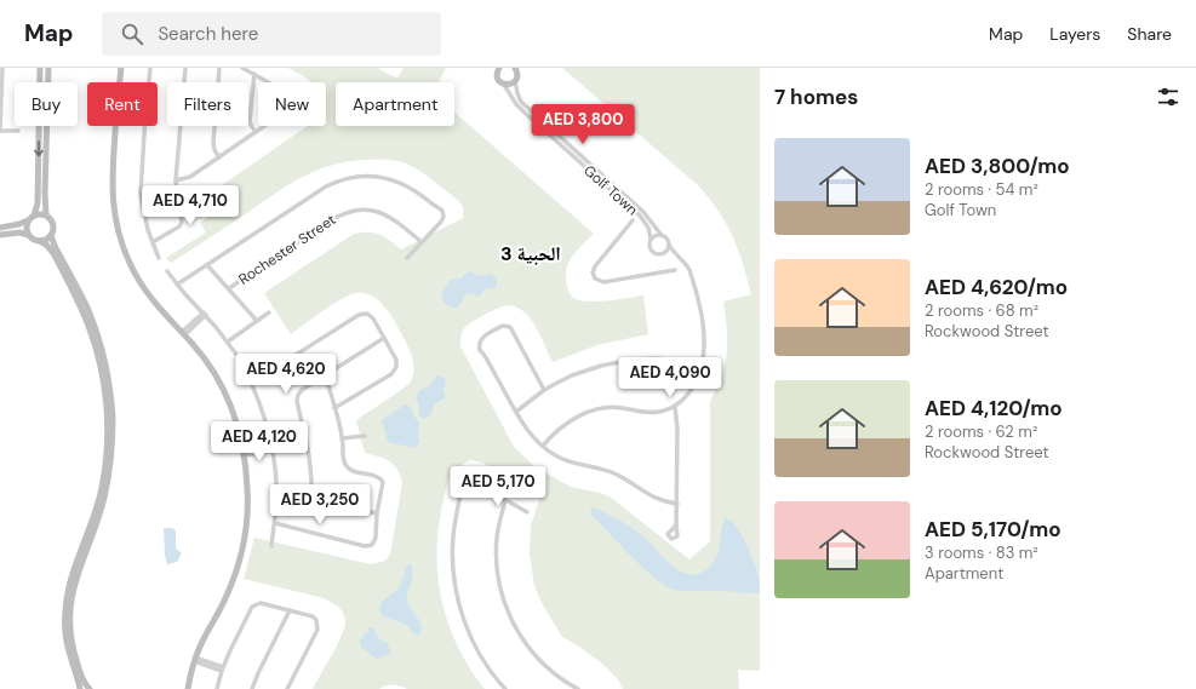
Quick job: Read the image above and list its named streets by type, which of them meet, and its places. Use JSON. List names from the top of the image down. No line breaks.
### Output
{"streets":{"street":["Golf Town","Rochester Street"]},"districts":["الحبية 3"],"page":{"header":"Map","search":"Search here","nav":["Map","Layers","Share"],"heading":"7 homes","chip":["Buy","Rent","Filters","New","Apartment"],"price":["AED 3,800","AED 4,710","AED 4,620","AED 4,090","AED 4,120","AED 5,170","AED 3,250"],"list":[{"name":"AED 3,800/mo","note":"2 rooms · 54 m² · Golf Town"},{"name":"AED 4,620/mo","note":"2 rooms · 68 m² · Rockwood Street"},{"name":"AED 4,120/mo","note":"2 rooms · 62 m² · Rockwood Street"},{"name":"AED 5,170/mo","note":"3 rooms · 83 m² · Apartment"}]}}
